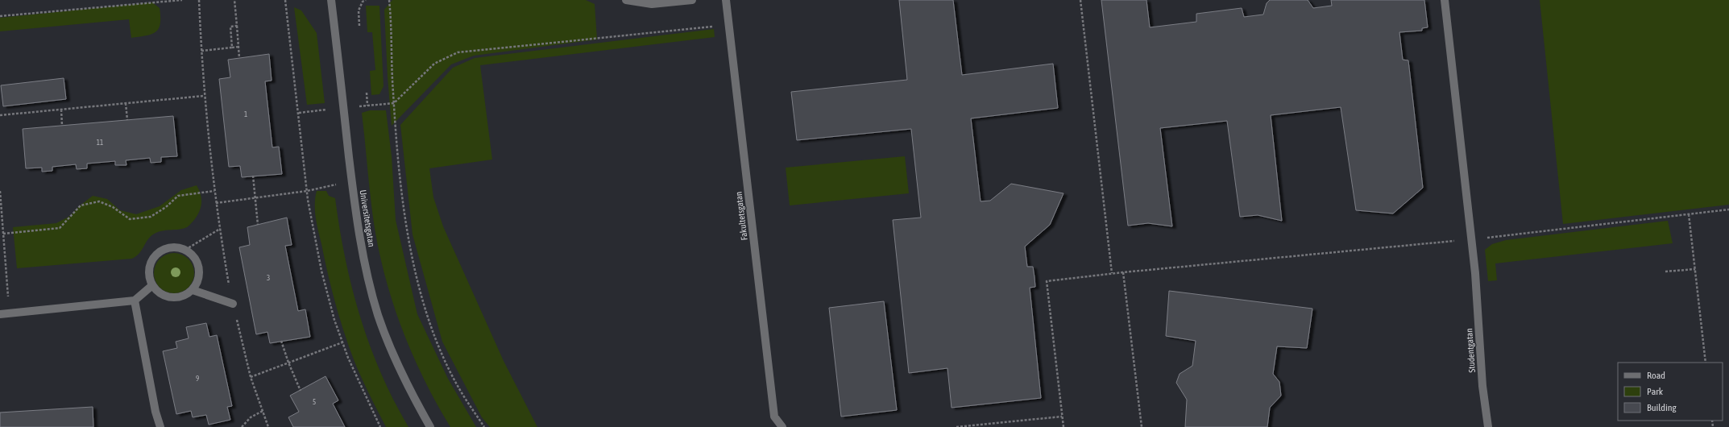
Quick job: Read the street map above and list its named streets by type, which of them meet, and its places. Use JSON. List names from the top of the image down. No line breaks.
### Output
{"streets":{"street":["Fakultetsgatan","Universitetsgatan","Studentgatan"]},"house_numbers":["1","11","3","9","5"],"legend":["Road","Park","Building"]}
